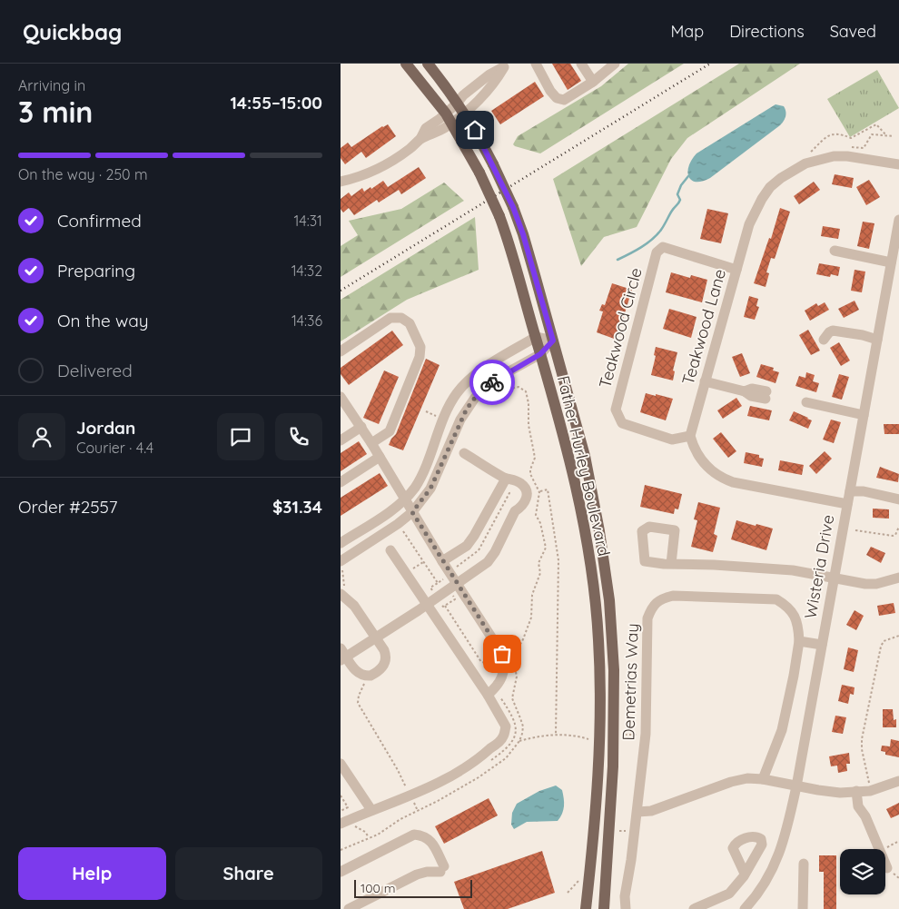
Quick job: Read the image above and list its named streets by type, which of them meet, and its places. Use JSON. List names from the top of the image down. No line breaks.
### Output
{"streets":{"main road":["Father Hurley Boulevard"],"street":["Teakwood Lane","Teakwood Circle","Wisteria Drive","Demetrias Way"]},"crossings":[["Teakwood Lane","Teakwood Circle"]],"scale_bar":"100 m","page":{"header":"Quickbag","nav":["Map","Directions","Saved"],"heading":["3 min","Arriving in","14:55–15:00"],"panel":["Jordan","Courier · 4.4","Order #2557","$31.34"],"bar":"On the way · 250 m","list":[["Confirmed","14:31"],["Preparing","14:32"],["On the way","14:36"],"Delivered"],"buttons":["Help","Share"],"scale":"100 m"}}
